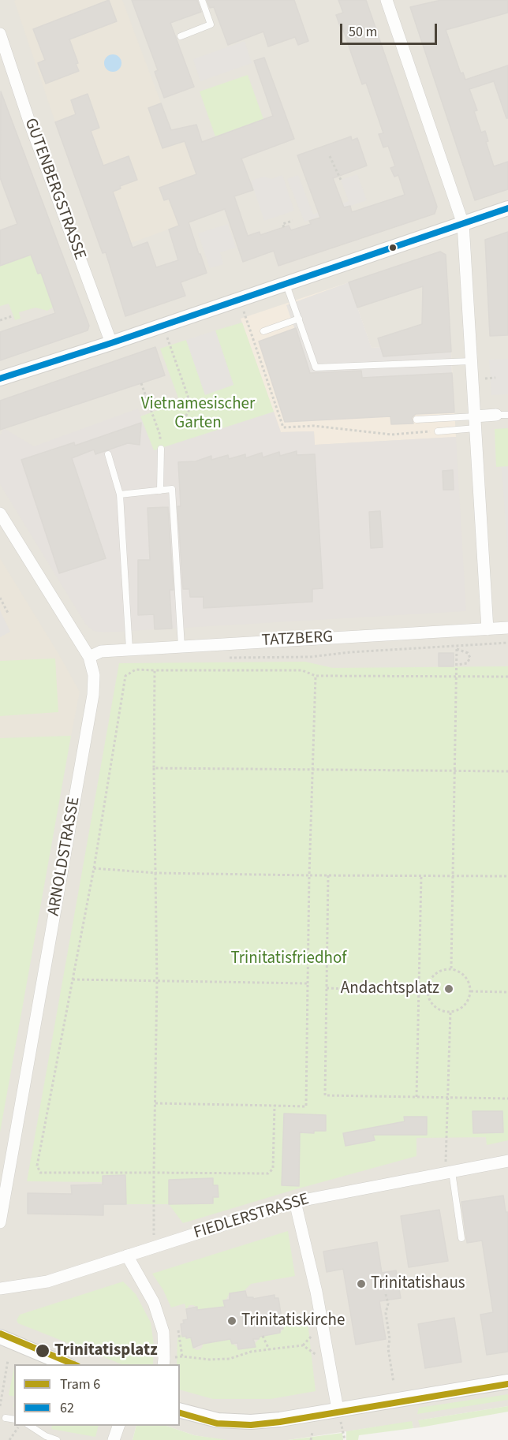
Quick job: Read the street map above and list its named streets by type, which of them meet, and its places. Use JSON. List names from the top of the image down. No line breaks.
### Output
{"streets":{"street":["GUTENBERGSTRASSE","TATZBERG","ARNOLDSTRASSE","FIEDLERSTRASSE"]},"crossings":[["TATZBERG","ARNOLDSTRASSE"]],"parks":["Vietnamesischer Garten","Trinitatisfriedhof"],"places":["Andachtsplatz","Trinitatishaus","Trinitatiskirche","Trinitatisplatz"],"lines":["transit line 62","tram line 6"],"legend":["Tram 6","62"],"scale_bar":"50 m"}
